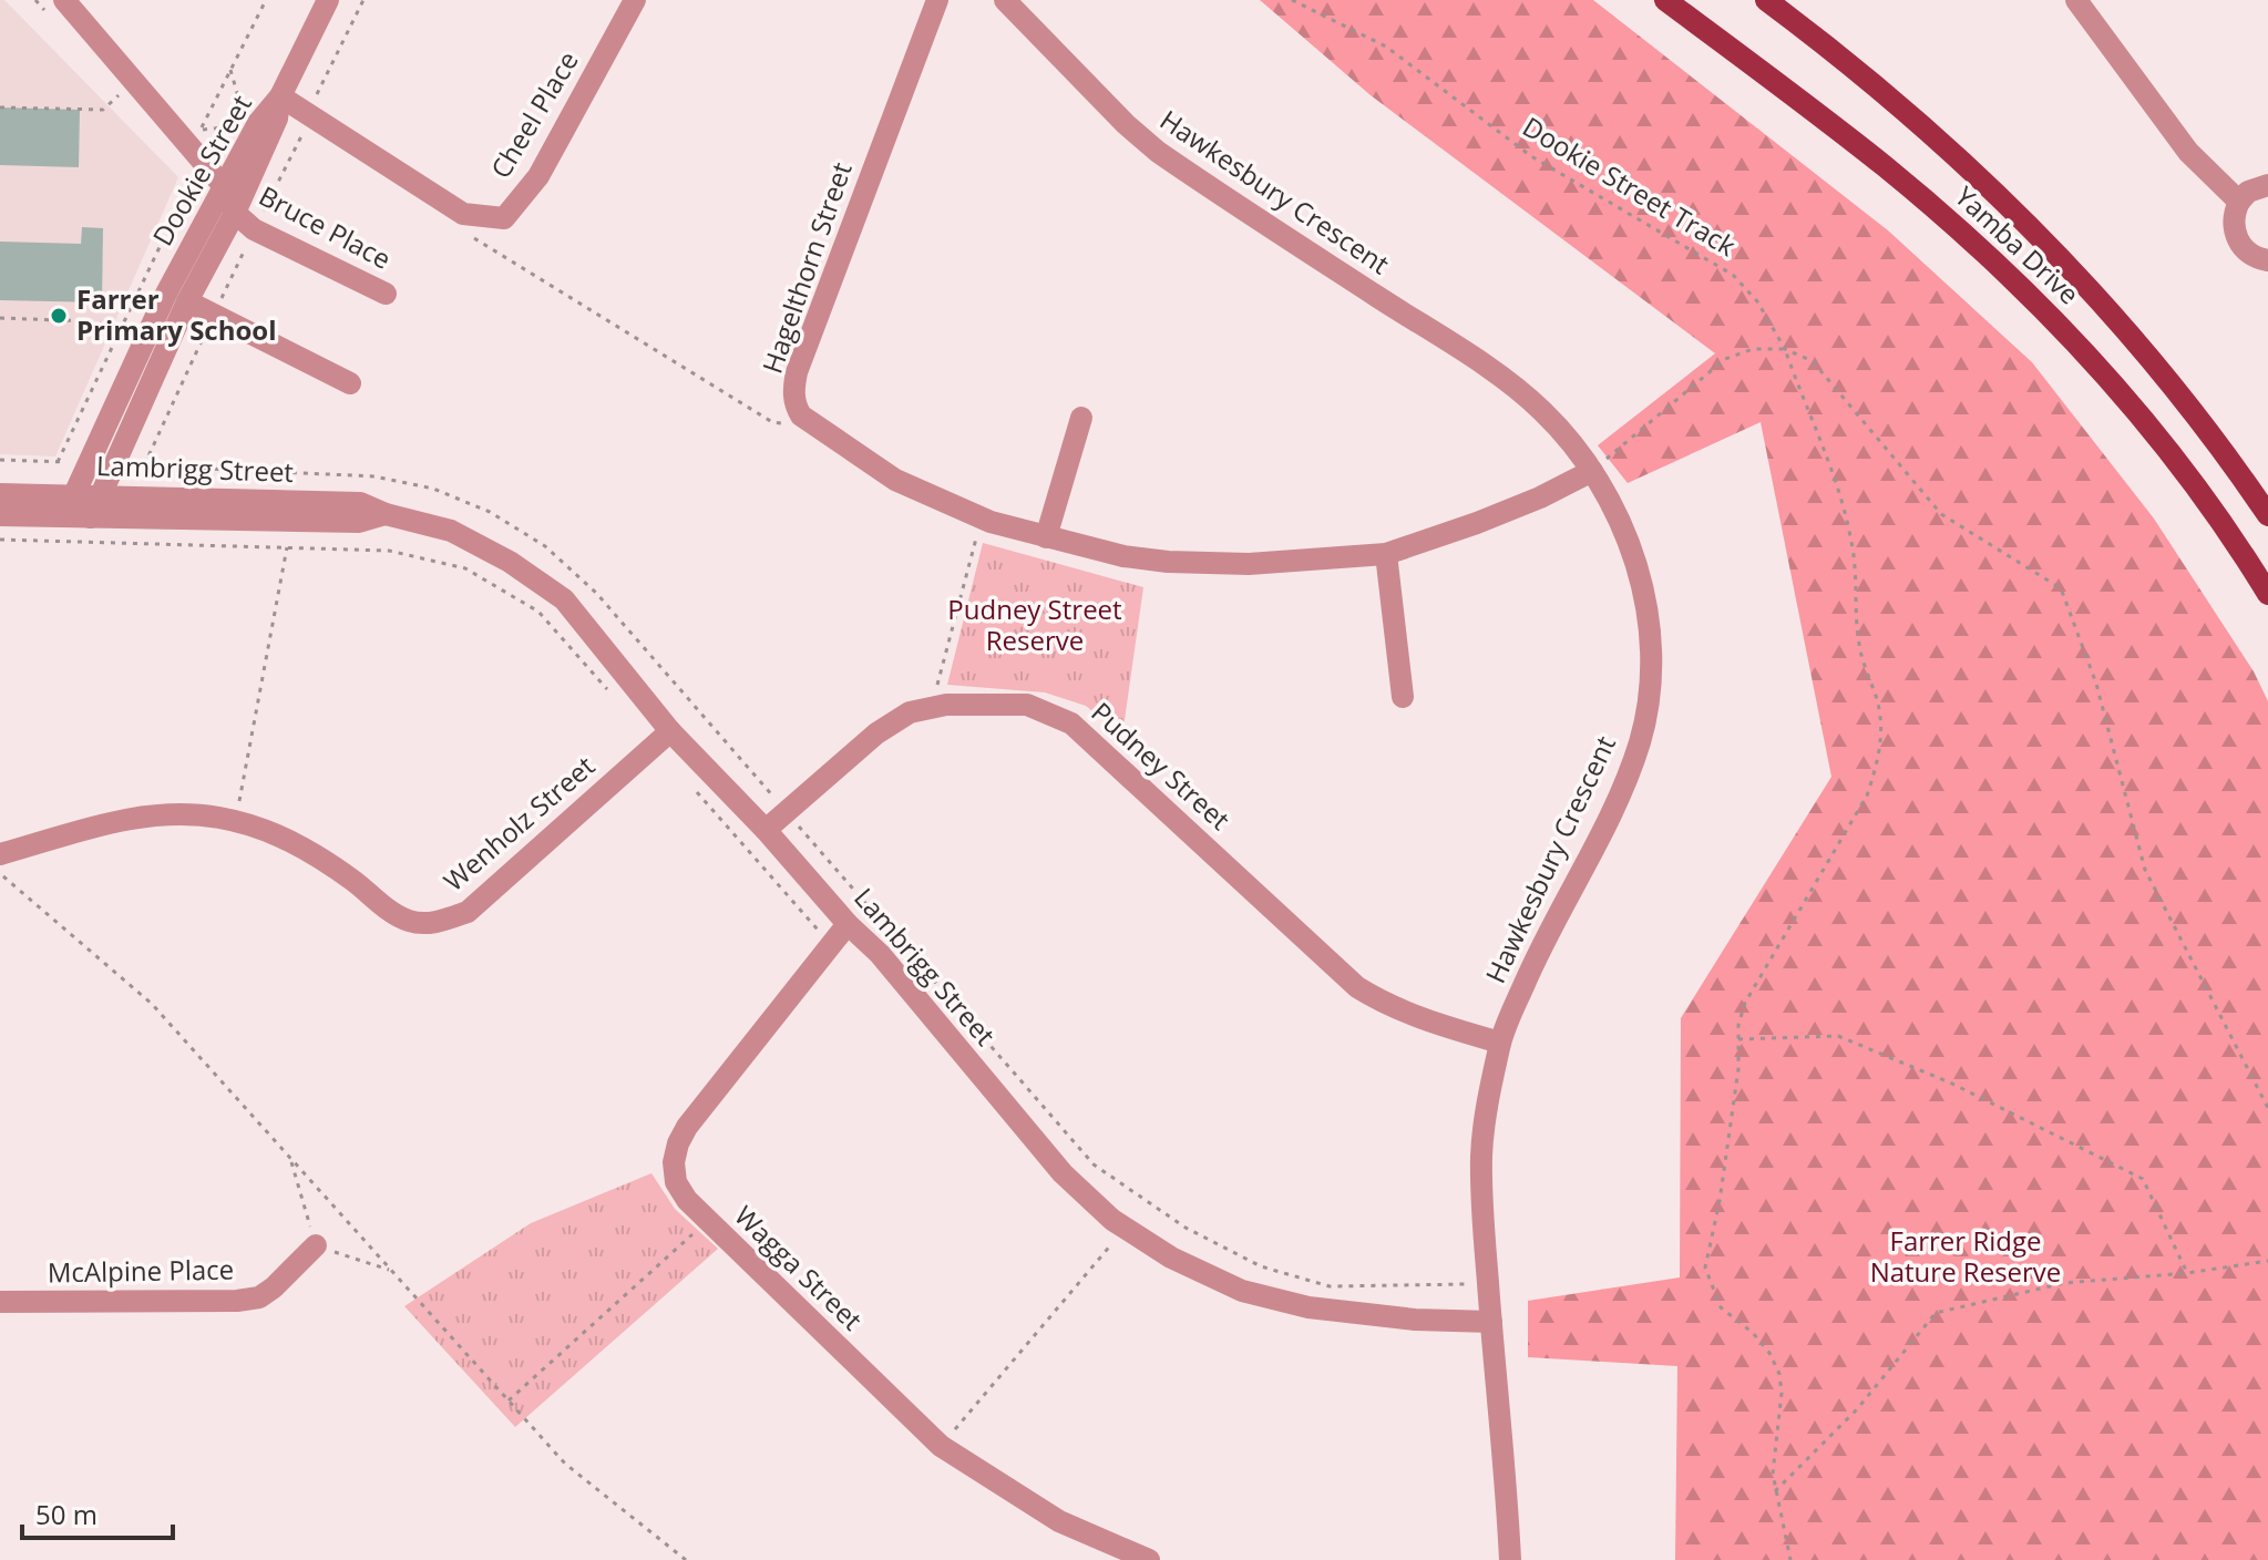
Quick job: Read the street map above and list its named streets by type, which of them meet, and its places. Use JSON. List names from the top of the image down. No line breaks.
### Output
{"streets":{"main road":["Yamba Drive"],"street":["Cheel Place","Dookie Street","Hawkesbury Crescent","Bruce Place","Hagelthorn Street","Lambrigg Street","Pudney Street","Wenholz Street","Wagga Street","McAlpine Place"],"path":["Dookie Street Track"]},"crossings":[["Cheel Place","Dookie Street"],["Dookie Street","Bruce Place"],["Dookie Street","Lambrigg Street"],["Hawkesbury Crescent","Hagelthorn Street"],["Hawkesbury Crescent","Lambrigg Street"],["Hawkesbury Crescent","Pudney Street"],["Lambrigg Street","Pudney Street"],["Lambrigg Street","Wenholz Street"],["Lambrigg Street","Wagga Street"]],"parks":["Pudney Street Reserve","Farrer Ridge Nature Reserve"],"places":["Farrer Primary School"],"scale_bar":"50 m"}
